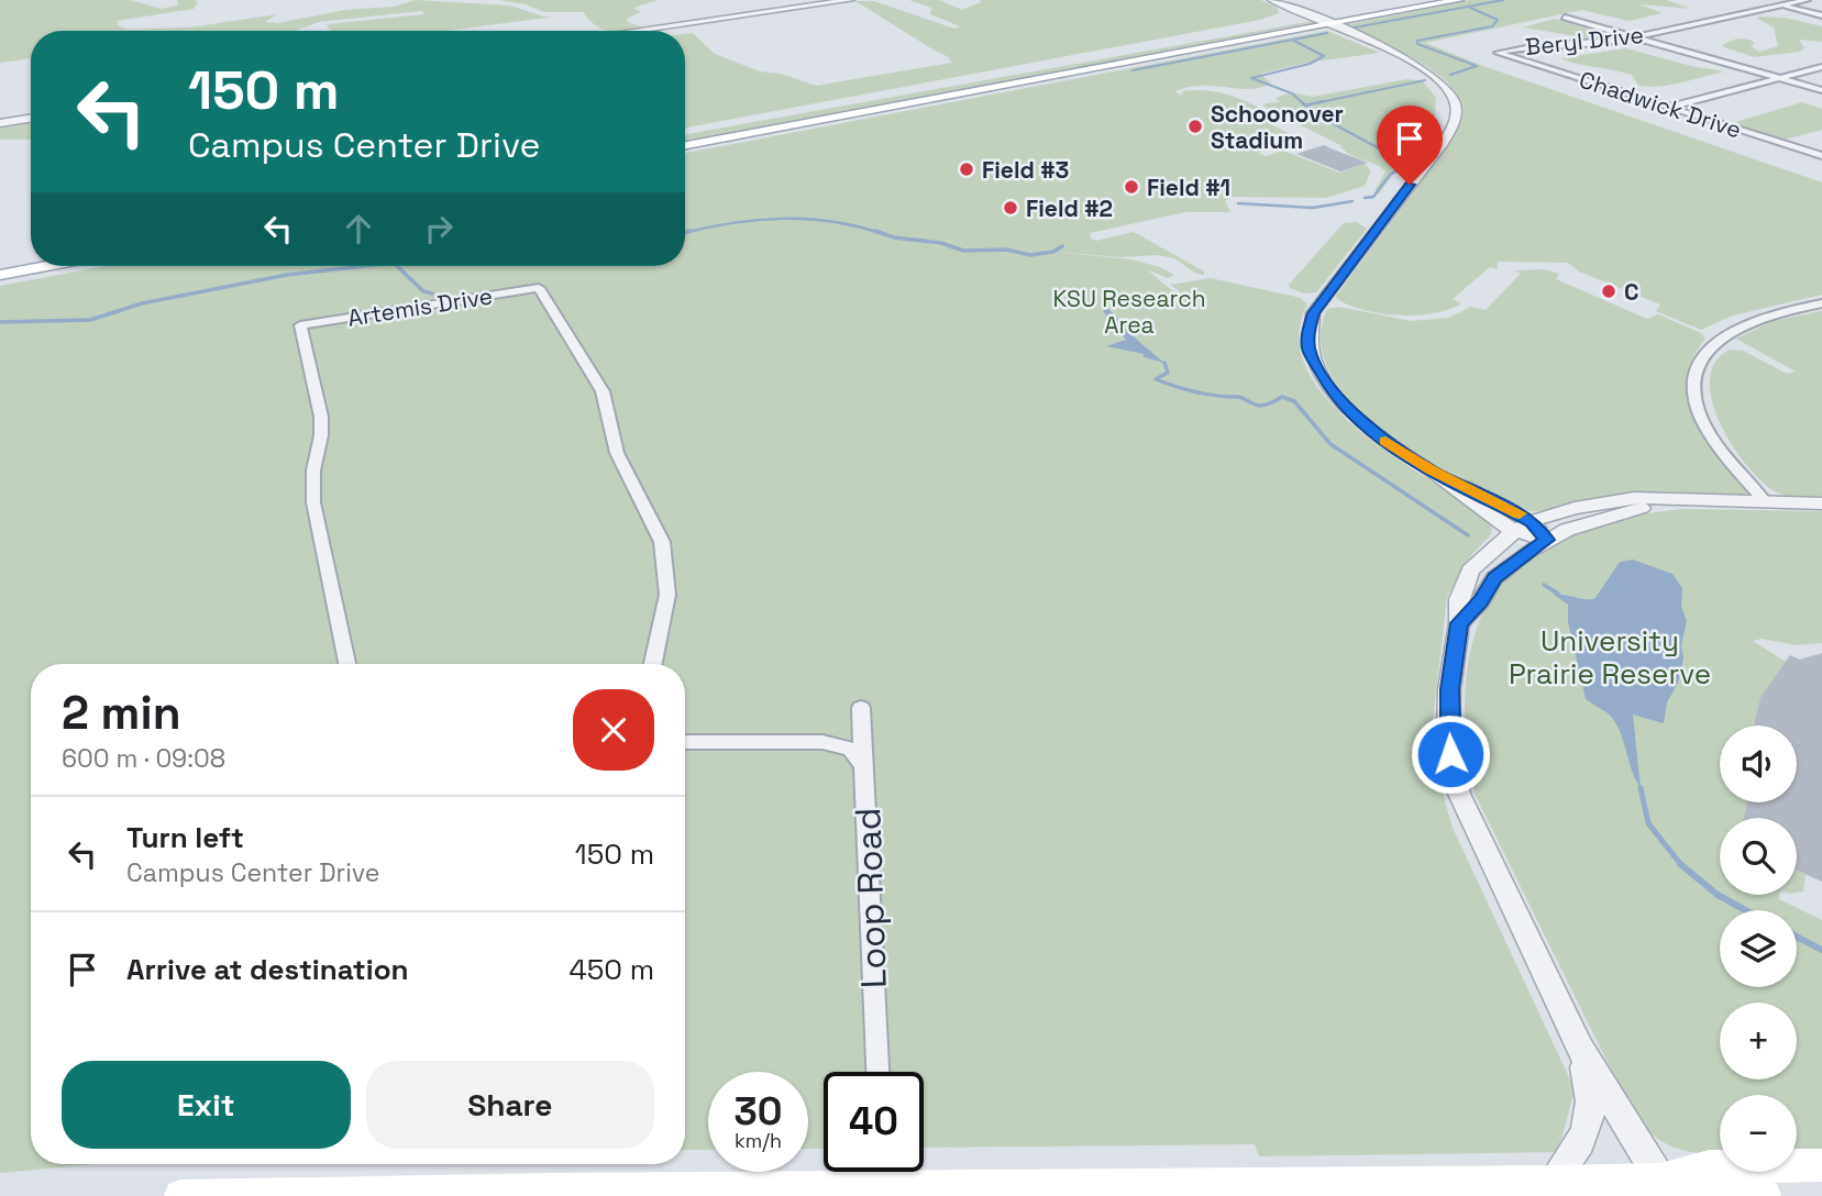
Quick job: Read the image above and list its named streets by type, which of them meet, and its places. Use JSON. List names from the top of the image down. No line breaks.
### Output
{"streets":{"street":["Beryl Drive","Chadwick Drive","Artemis Drive","Loop Road"]},"crossings":[["Beryl Drive","Chadwick Drive"]],"parks":["KSU Research Area","University Prairie Reserve"],"places":["Schoonover Stadium","Field #3","Field #1","Field #2","C"],"page":{"turn":["150 m","Campus Center Drive"],"heading":["2 min","600 m · 09:08"],"map_buttons":["+","−"],"list":[{"name":"Turn left","note":"Campus Center Drive","value":"150 m"},{"name":"Arrive at destination","value":"450 m"}],"buttons":["Exit","Share"],"speed":"30 km/h","limit":"40"}}
